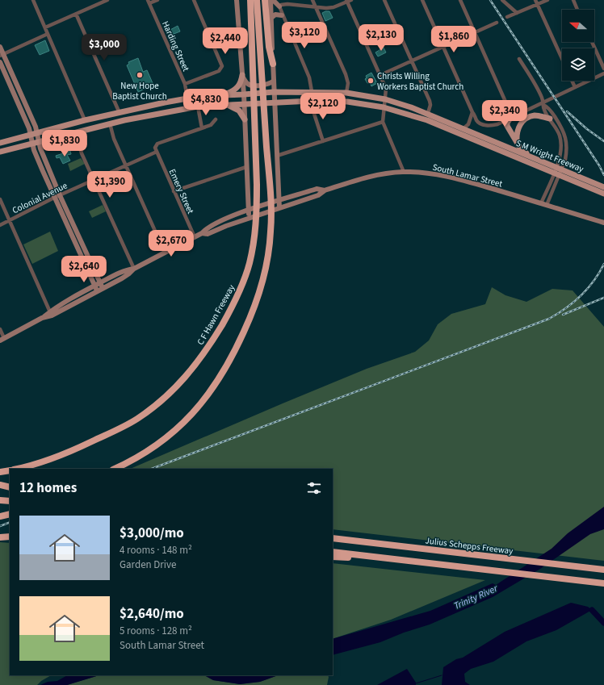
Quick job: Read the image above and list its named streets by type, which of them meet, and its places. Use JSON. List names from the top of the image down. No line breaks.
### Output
{"streets":{"highway":["C F Hawn Freeway","Julius Schepps Freeway"],"main road":["S M Wright Freeway","South Lamar Street"],"street":["Harding Street","Emery Street","Colonial Avenue"]},"crossings":[["Harding Street","S M Wright Freeway"],["South Lamar Street","Emery Street"],["Emery Street","Colonial Avenue"]],"water":["Trinity River"],"places":["New Hope Baptist Church","Christs Willing Workers Baptist Church"],"north":"left","page":{"price":["$3,120","$2,130","$1,860","$2,440","$3,000","$4,830","$2,120","$2,340","$1,830","$1,390","$2,670","$2,640"],"heading":"12 homes","list":[{"name":"$3,000/mo","note":"4 rooms · 148 m² · Garden Drive"},{"name":"$2,640/mo","note":"5 rooms · 128 m² · South Lamar Street"}]}}
